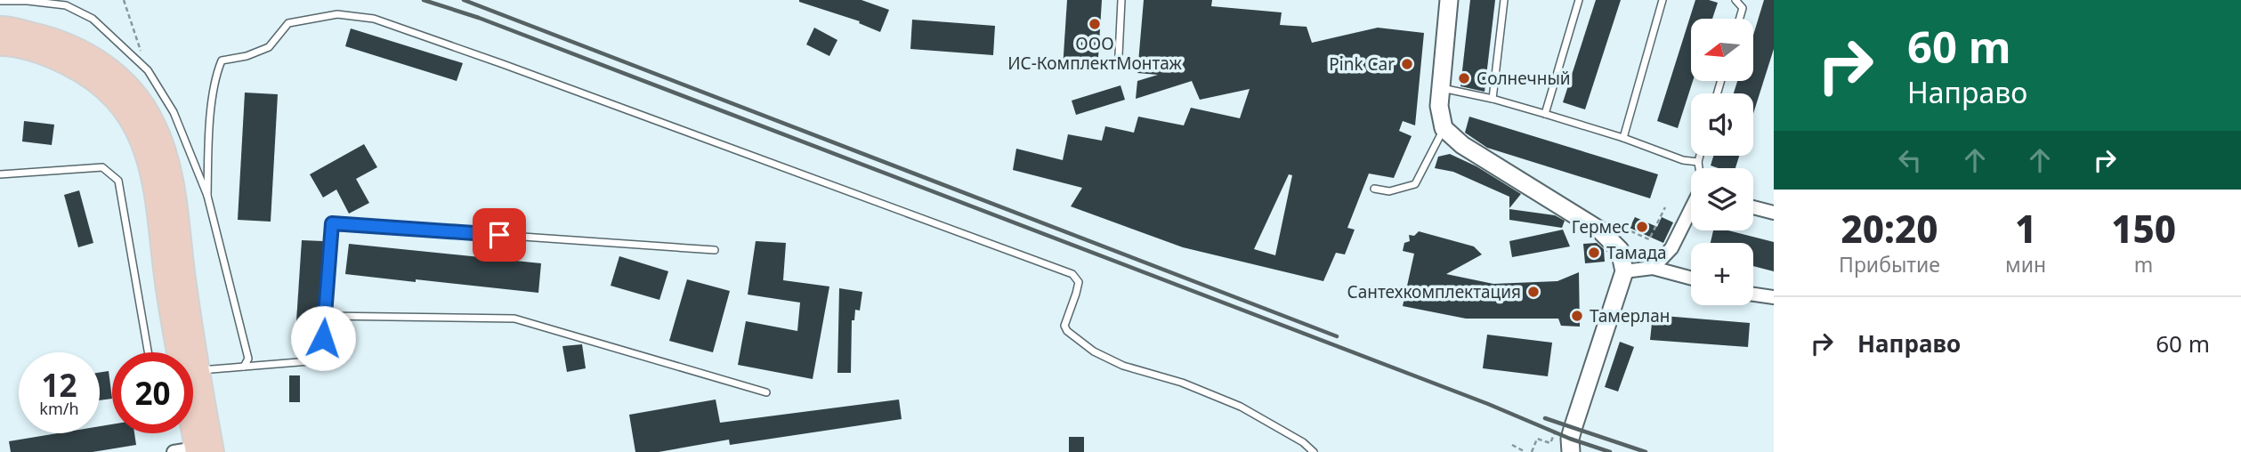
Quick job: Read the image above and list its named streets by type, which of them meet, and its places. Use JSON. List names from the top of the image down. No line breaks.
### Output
{"places":["ООО ИС-КомплектМонтаж","Pink Car","Солнечный","Гермес","Тамада","Сантехкомплектация","Тамерлан"],"north":"left","page":{"turn":["60 m","Направо"],"map_buttons":"+","eta":["20:20","Прибытие","1","мин","150","m"],"list":[{"name":"Направо","value":"60 m"}],"speed":"12 km/h","limit":"20"}}
